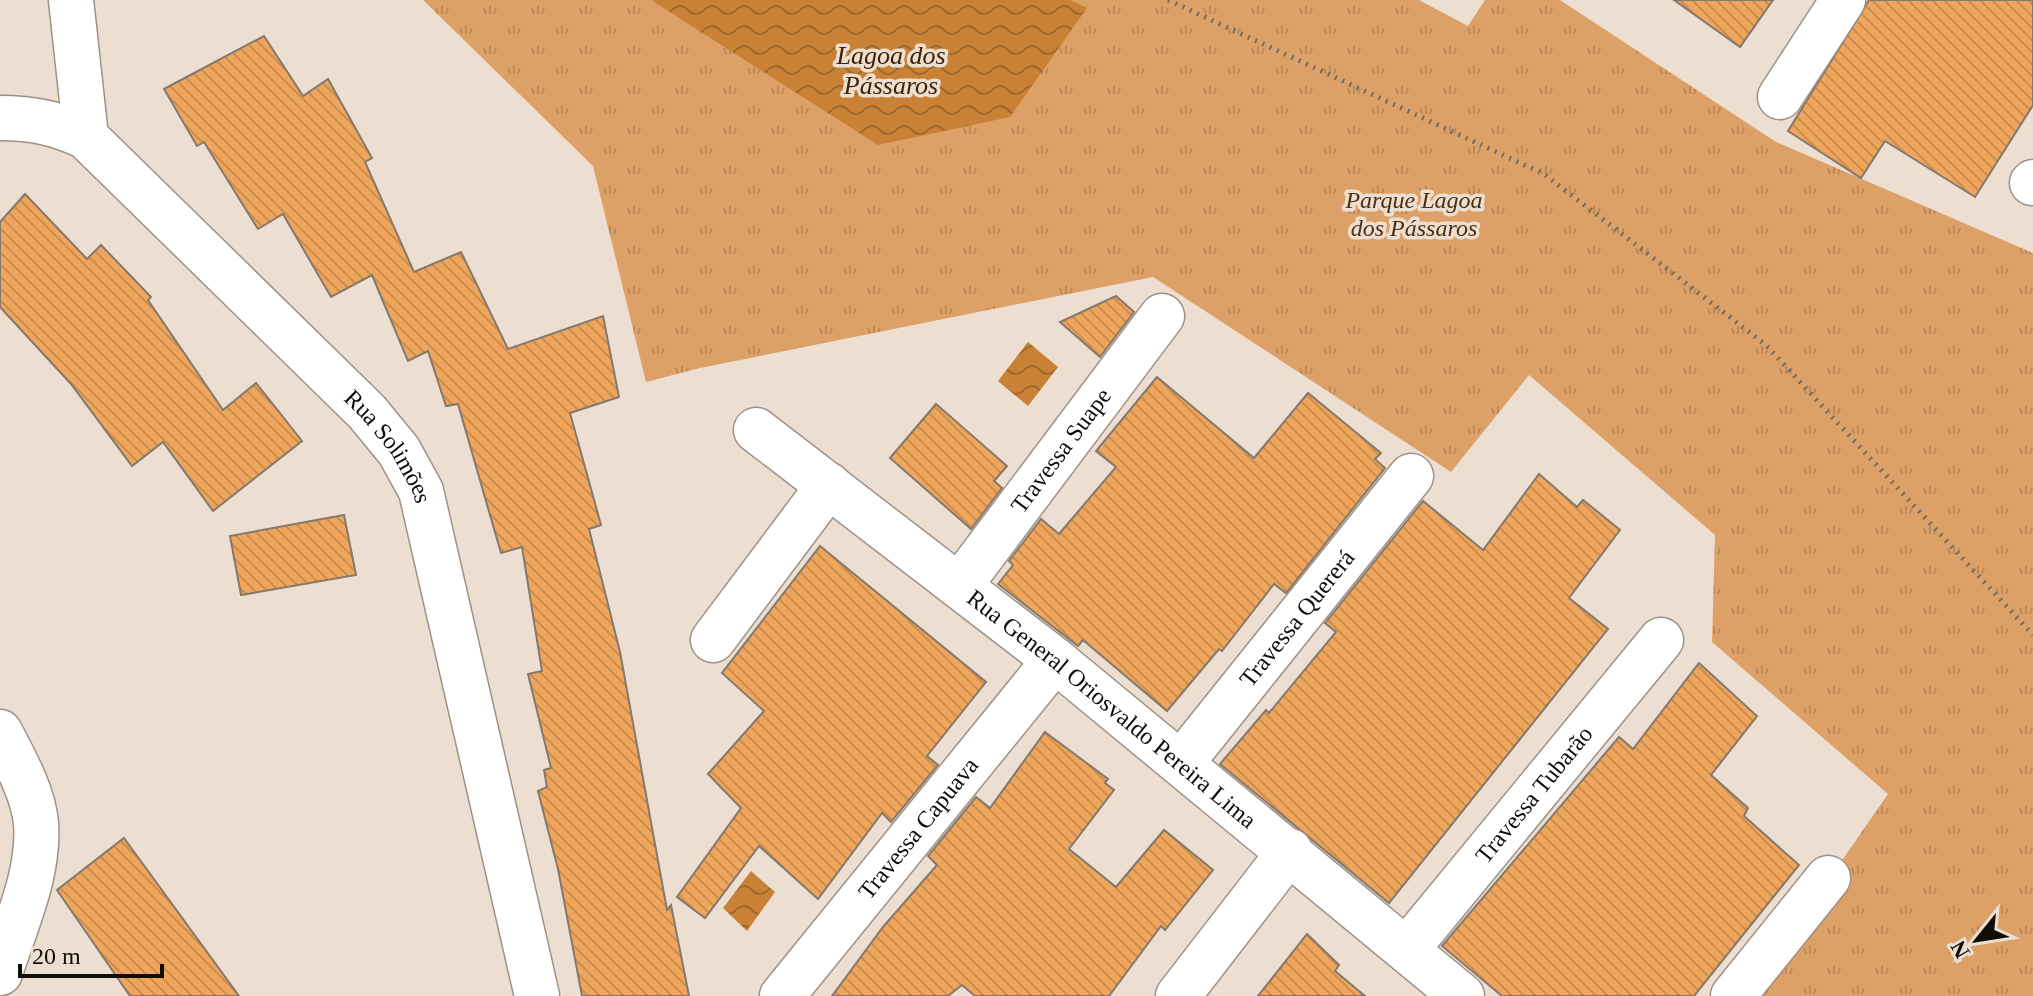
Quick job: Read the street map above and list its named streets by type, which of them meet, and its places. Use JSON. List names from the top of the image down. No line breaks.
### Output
{"streets":{"street":["Travessa Suape","Rua Solimões","Travessa Quererá","Rua General Oriosvaldo Pereira Lima","Travessa Tubarão","Travessa Capuava"]},"crossings":[["Travessa Suape","Rua General Oriosvaldo Pereira Lima"],["Travessa Quererá","Rua General Oriosvaldo Pereira Lima"],["Rua General Oriosvaldo Pereira Lima","Travessa Tubarão"],["Rua General Oriosvaldo Pereira Lima","Travessa Capuava"]],"water":["Lagoa dos Pássaros"],"parks":["Parque Lagoa dos Pássaros"],"scale_bar":"20 m","north":"bottom left"}
